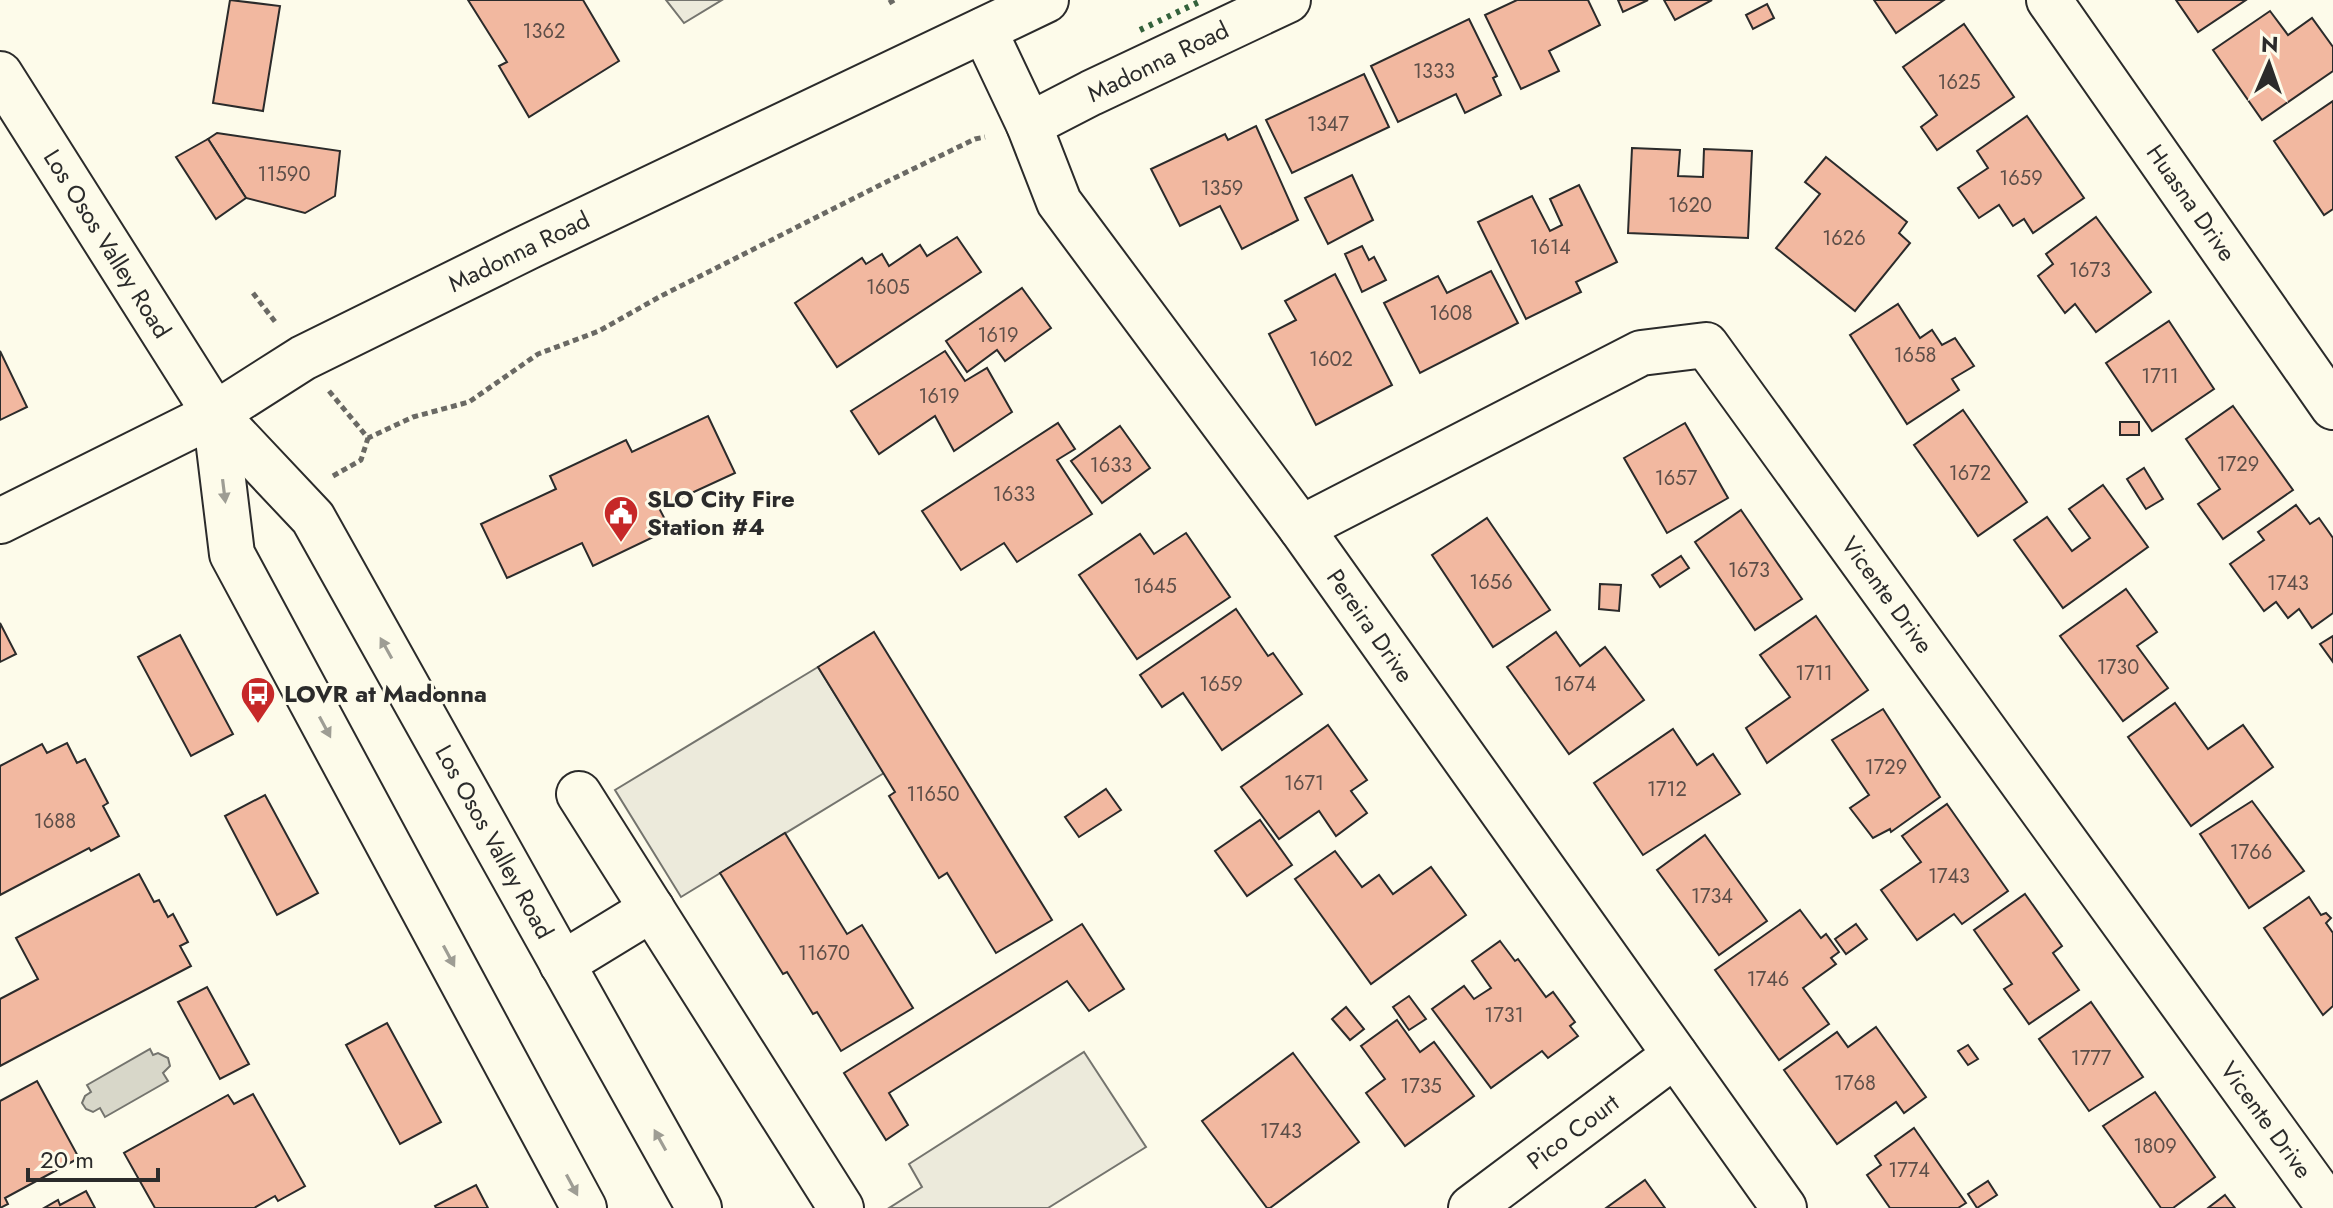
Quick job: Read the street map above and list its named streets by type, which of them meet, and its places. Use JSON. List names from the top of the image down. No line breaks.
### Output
{"streets":{"street":["Madonna Road","Huasna Drive","Los Osos Valley Road","Vicente Drive","Pereira Drive","Pico Court"]},"crossings":[["Madonna Road","Los Osos Valley Road"],["Madonna Road","Pereira Drive"],["Vicente Drive","Pereira Drive"],["Pereira Drive","Pico Court"]],"places":{"public building":["SLO City Fire Station #4"],"bus stop":["LOVR at Madonna"]},"house_numbers":["1362","1333","1625","1347","11590","1659","1359","1620","1626","1614","1673","1605","1608","1619","1658","1602","1711","1619","1729","1633","1672","1657","1633","1673","1656","1743","1645","1730","1711","1659","1674","1729","1671","1712","11650","1688","1766","1743","1734","11670","1746","1731","1777","1768","1735","1743","1809","1774"],"scale_bar":"20 m","north":"top"}
